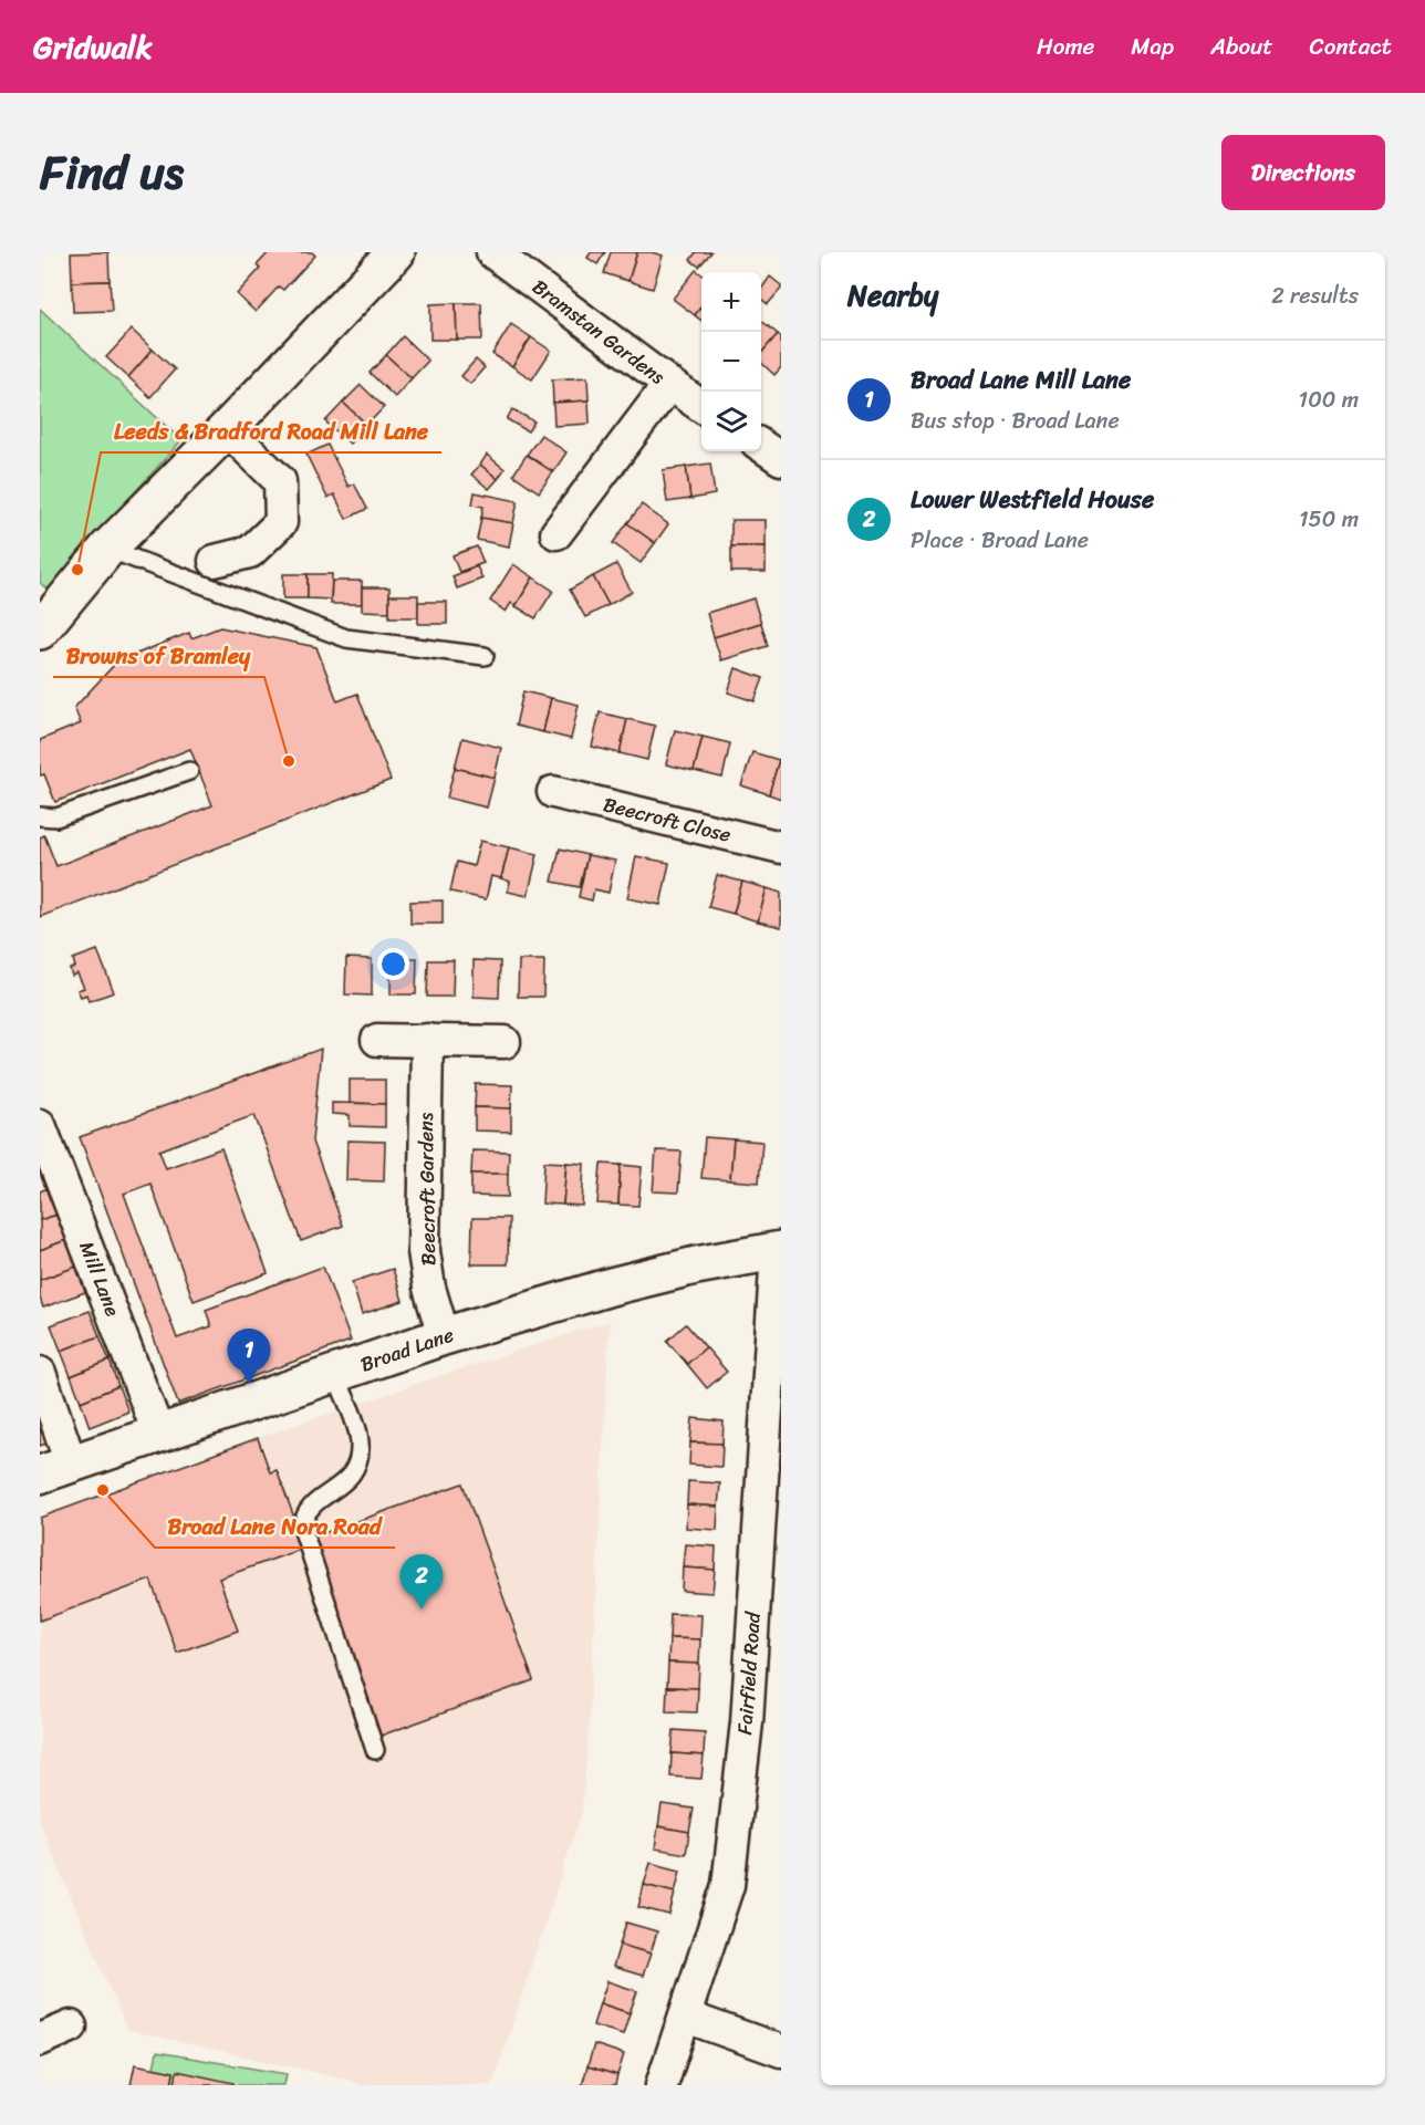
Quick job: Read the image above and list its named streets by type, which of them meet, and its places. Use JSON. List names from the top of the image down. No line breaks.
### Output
{"streets":{"street":["Bramstan Gardens","Beecroft Close","Beecroft Gardens","Mill Lane","Broad Lane","Fairfield Road"]},"crossings":[["Beecroft Gardens","Broad Lane"],["Mill Lane","Broad Lane"],["Broad Lane","Fairfield Road"]],"places":["Leeds & Bradford Road Mill Lane","Browns of Bramley","Broad Lane Nora Road"],"page":{"header":"Gridwalk","nav":["Home","Map","About","Contact"],"title":"Find us","buttons":"Directions","heading":["Nearby","2 results"],"map_buttons":["+","−"],"list":[{"mark":"1","name":"Broad Lane Mill Lane","note":"Bus stop · Broad Lane","value":"100 m"},{"mark":"2","name":"Lower Westfield House","note":"Place · Broad Lane","value":"150 m"}],"pins":["1","2"]}}
